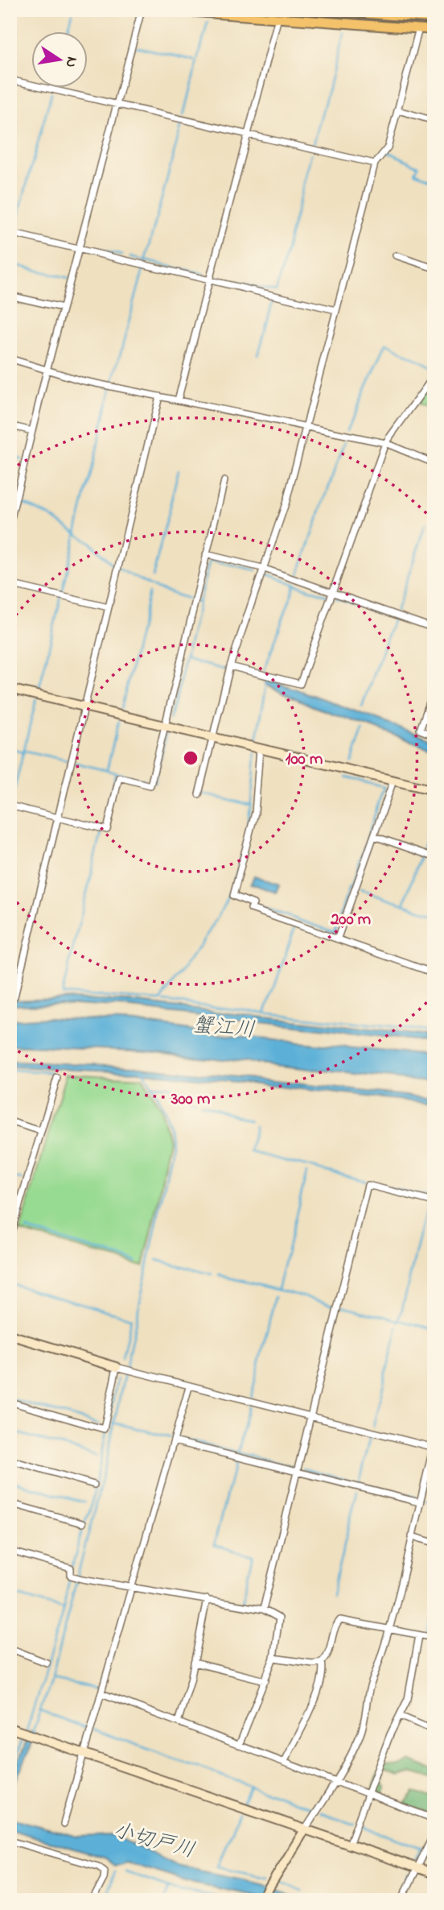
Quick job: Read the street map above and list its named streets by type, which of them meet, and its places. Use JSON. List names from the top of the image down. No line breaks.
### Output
{"water":["蟹江川","小切戸川"],"north":"right","rings":["100 m","200 m","300 m"]}
